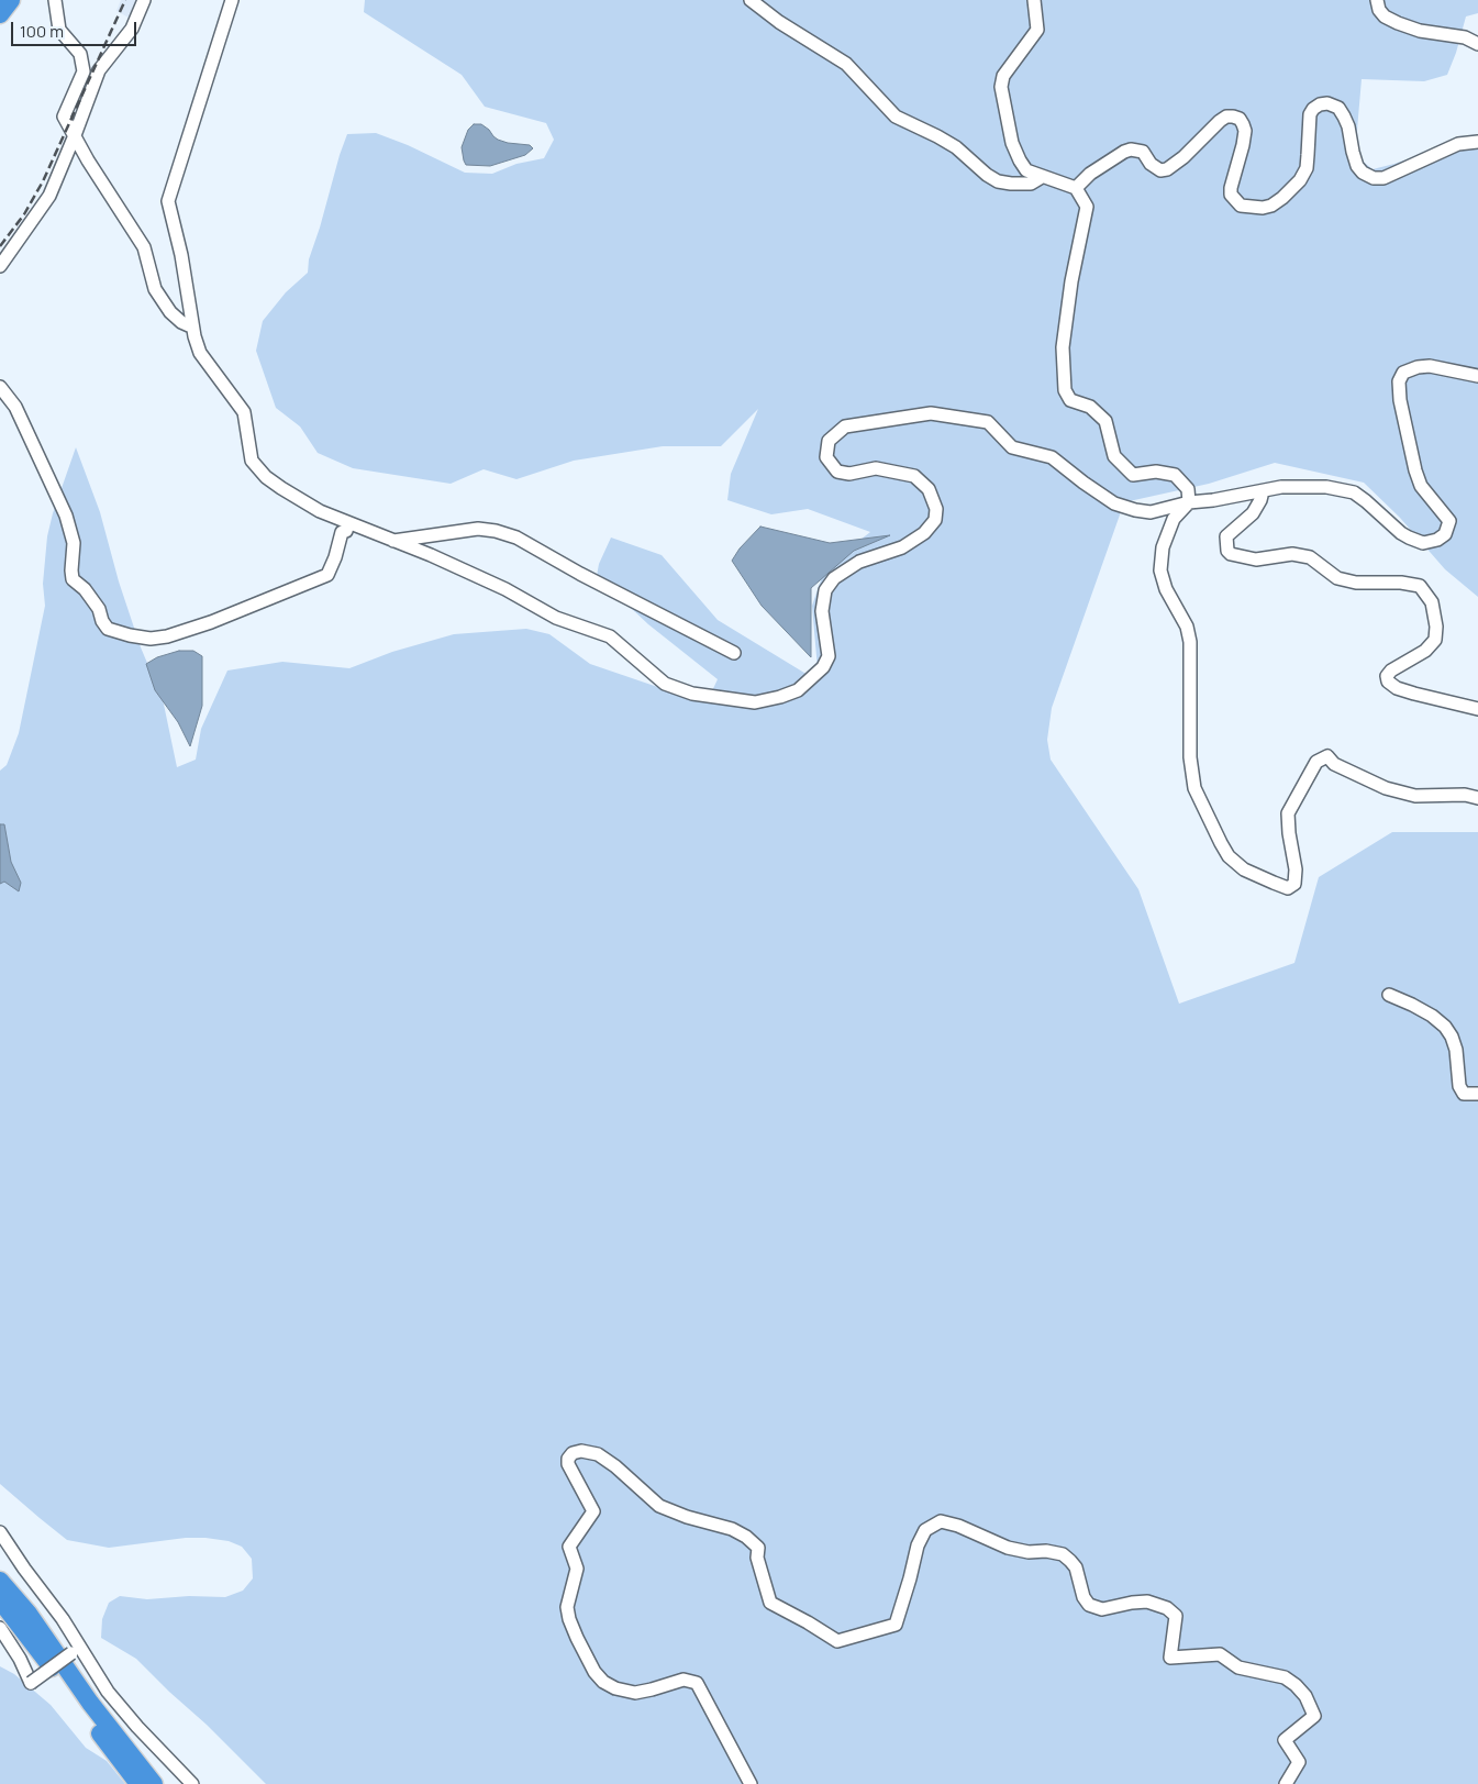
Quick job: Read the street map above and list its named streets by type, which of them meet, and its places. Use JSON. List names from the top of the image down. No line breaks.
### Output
{"scale_bar":"100 m"}
